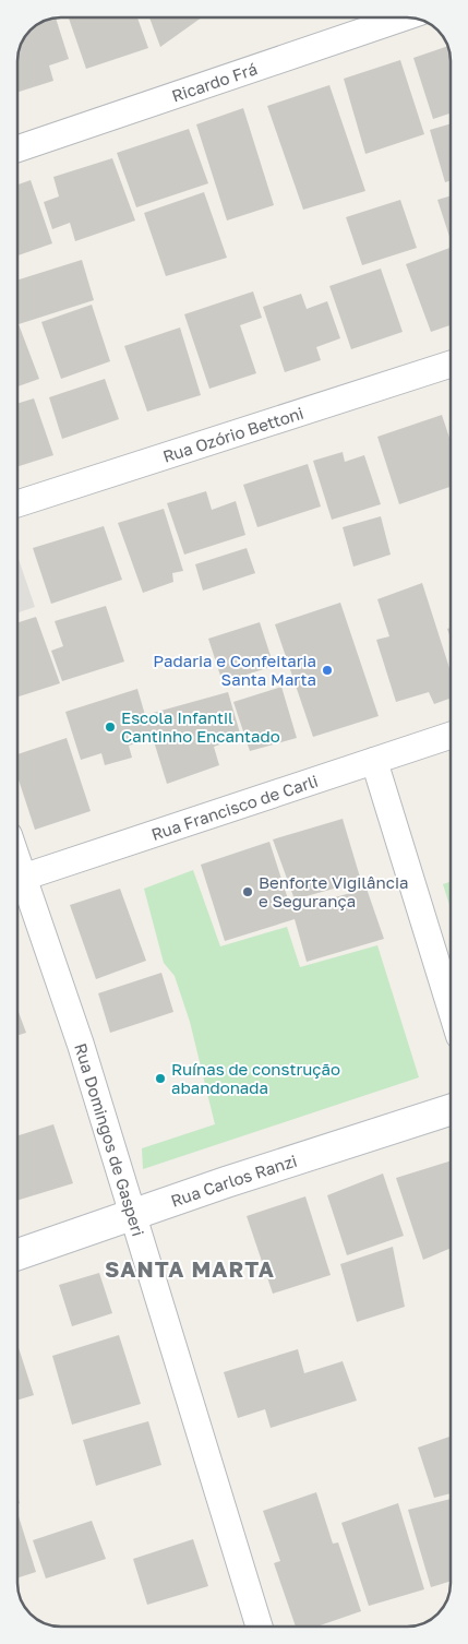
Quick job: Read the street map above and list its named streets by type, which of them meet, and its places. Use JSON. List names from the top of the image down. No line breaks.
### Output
{"streets":{"main road":["Rua Carlos Ranzi"],"street":["Ricardo Frá","Rua Ozório Bettoni","Rua Francisco de Carli","Rua Domingos de Gasperi"]},"crossings":[["Rua Domingos de Gasperi","Rua Carlos Ranzi"]],"districts":["SANTA MARTA"],"places":["Padaria e Confeitaria Santa Marta","Escola Infantil Cantinho Encantado","Benforte Vigilância e Segurança","Ruínas de construção abandonada"]}
